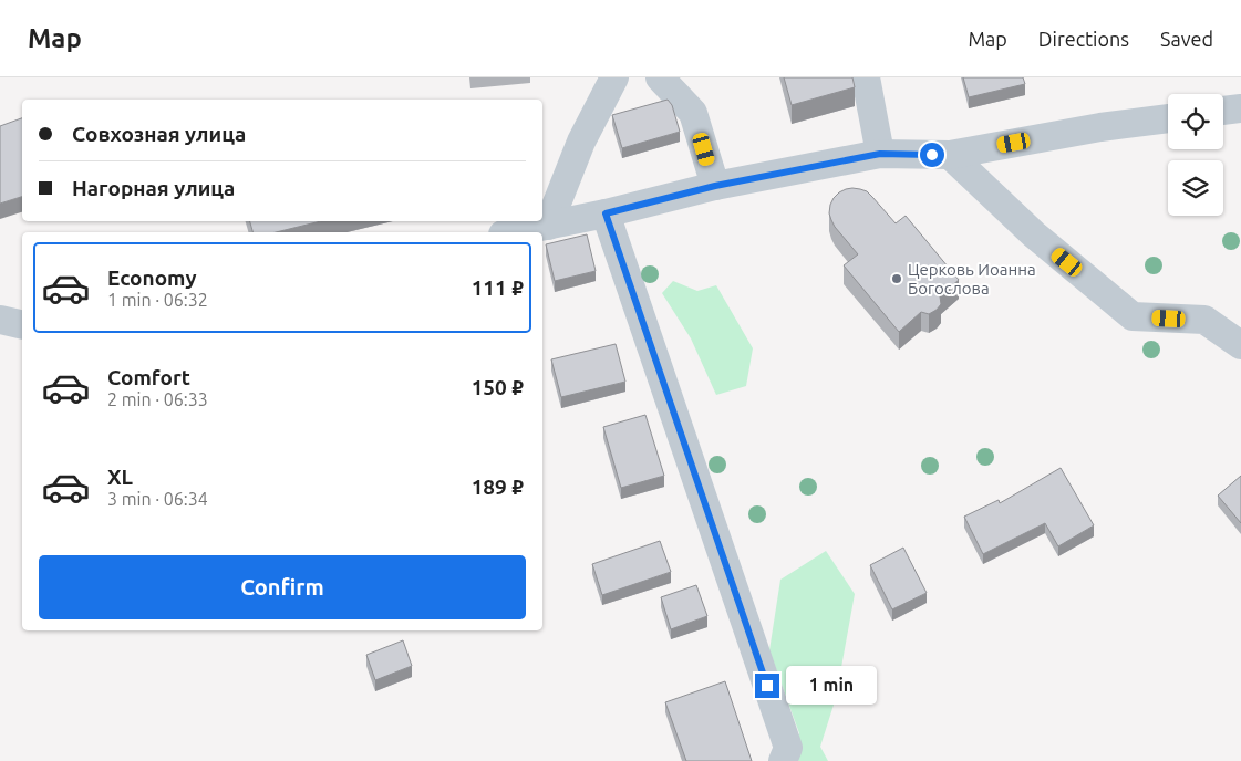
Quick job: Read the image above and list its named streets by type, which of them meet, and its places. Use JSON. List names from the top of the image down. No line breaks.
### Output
{"places":["Церковь Иоанна Богослова"],"page":{"header":"Map","nav":["Map","Directions","Saved"],"banner":["Совхозная улица","Нагорная улица"],"list":[{"name":"Economy","note":"1 min · 06:32","value":"111 ₽"},{"name":"Comfort","note":"2 min · 06:33","value":"150 ₽"},{"name":"XL","note":"3 min · 06:34","value":"189 ₽"}],"buttons":"Confirm","bubble":"1 min"}}
